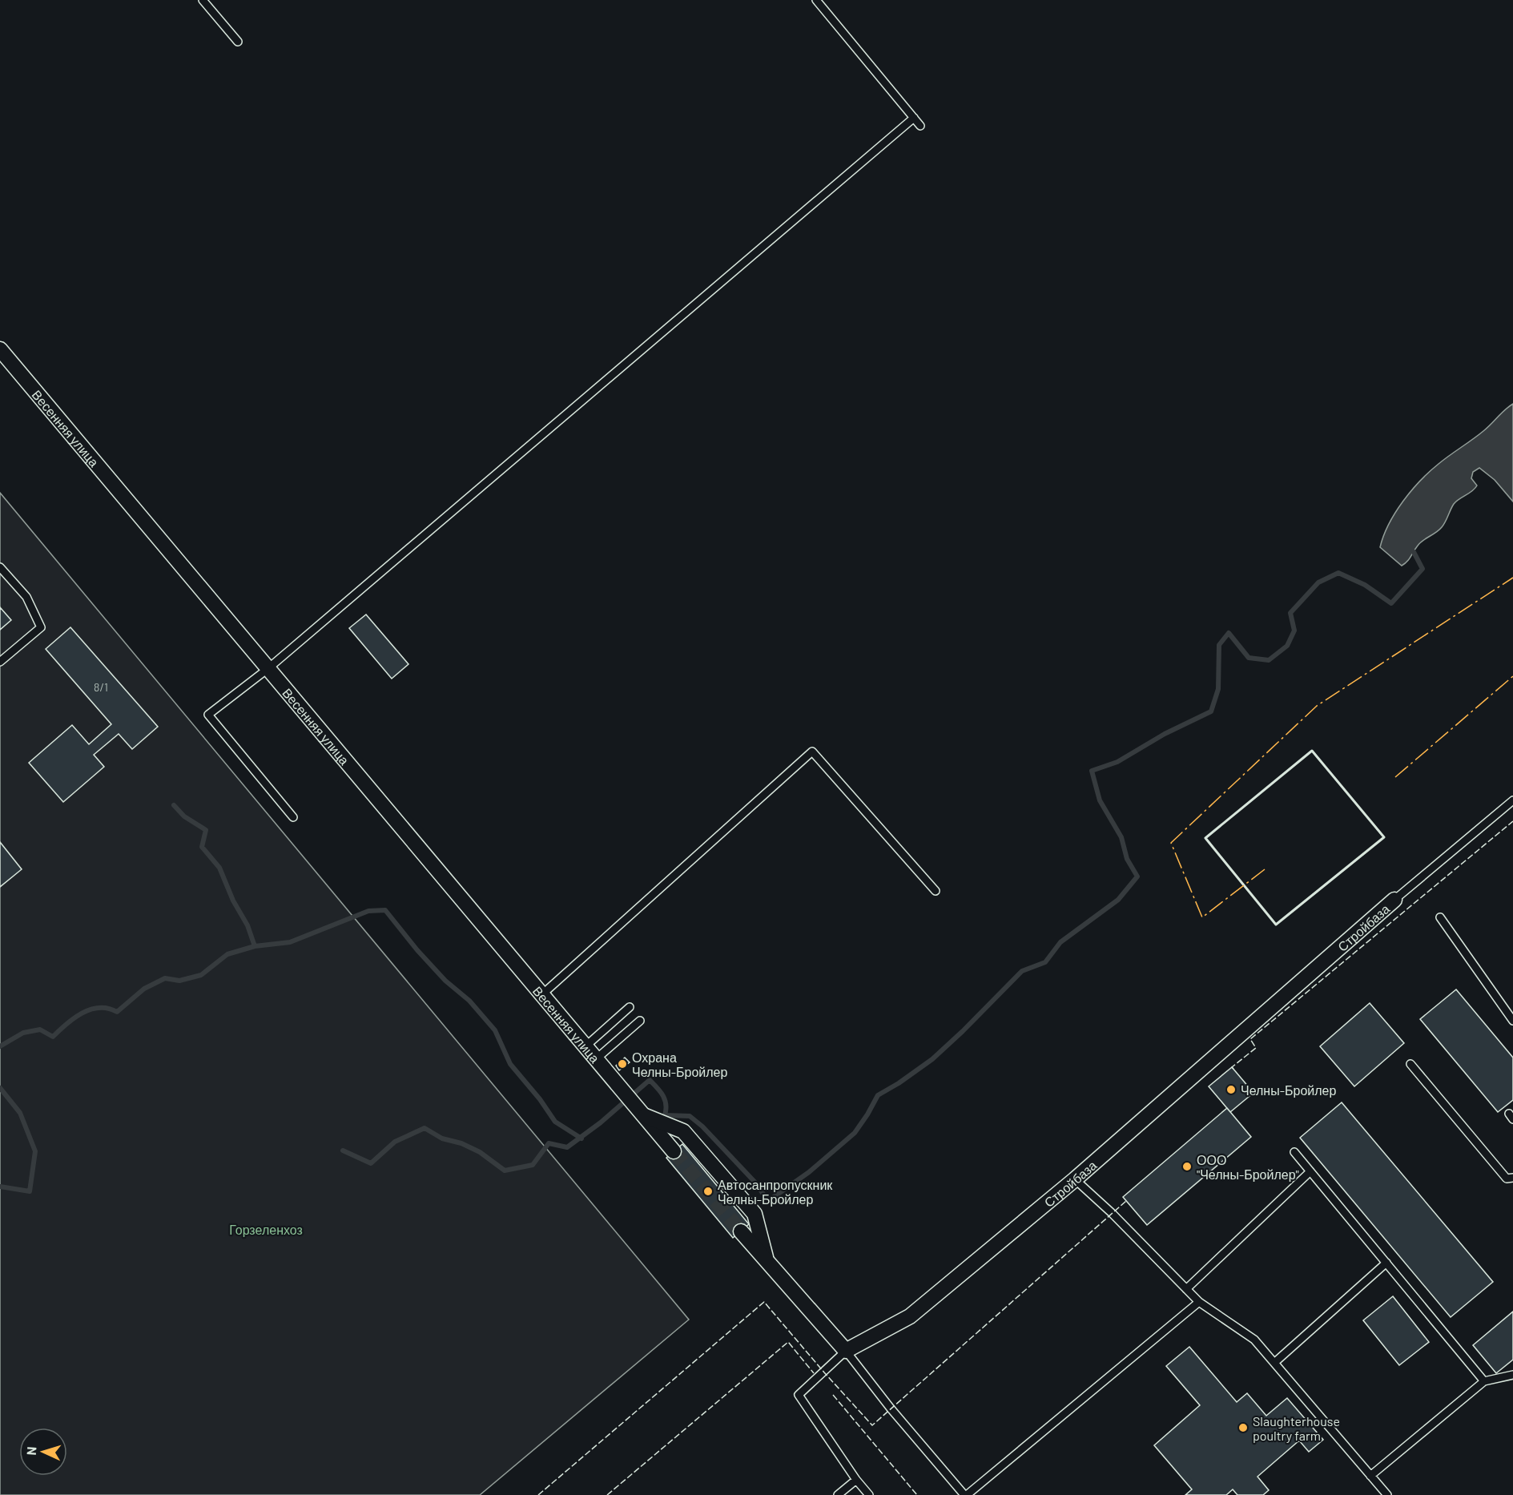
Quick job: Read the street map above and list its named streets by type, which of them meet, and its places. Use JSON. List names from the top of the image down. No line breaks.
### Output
{"streets":{"street":["Весенняя улица","Стройбаза"]},"parks":["Горзеленхоз"],"places":["Охрана Челны-Бройлер","Челны-Бройлер","ООО \"Челны-Бройлер\"","Автосанпропускник Челны-Бройлер","Slaughterhouse poultry farm"],"house_numbers":["8/1"],"north":"left"}
